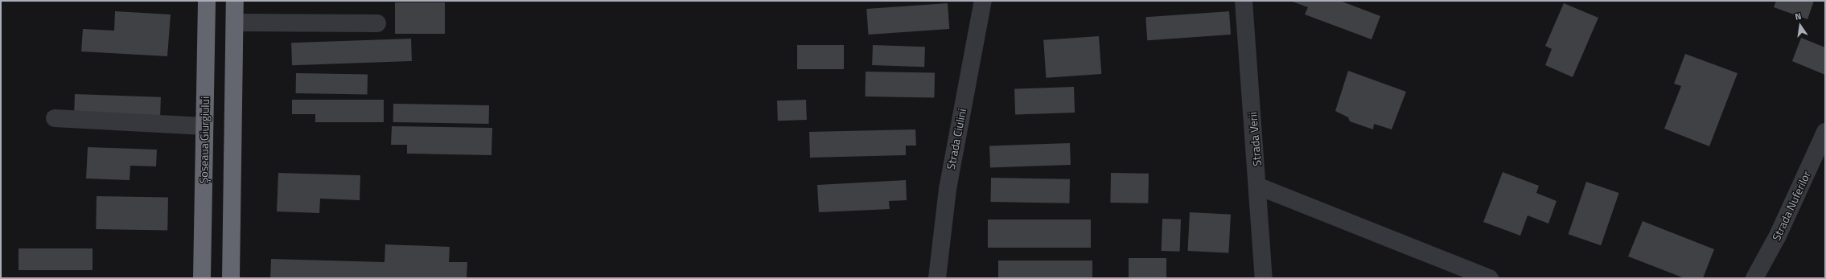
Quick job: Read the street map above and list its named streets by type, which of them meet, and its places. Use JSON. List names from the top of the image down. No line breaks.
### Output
{"streets":{"highway":["Șoseaua Giurgiului"],"street":["Strada Ciulini","Strada Verii","Strada Nuferilor"]},"north":"top"}
